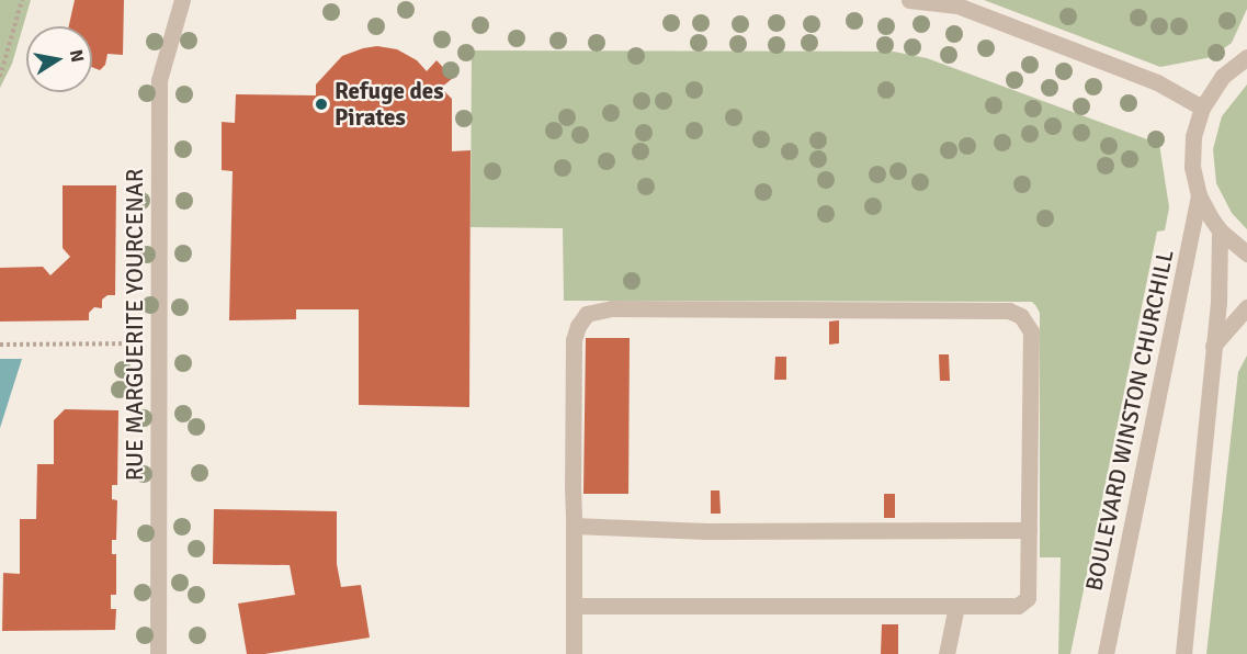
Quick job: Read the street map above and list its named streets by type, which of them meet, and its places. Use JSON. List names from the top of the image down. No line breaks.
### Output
{"streets":{"street":["RUE MARGUERITE YOURCENAR","BOULEVARD WINSTON CHURCHILL"]},"places":["Refuge des Pirates"],"north":"right"}
